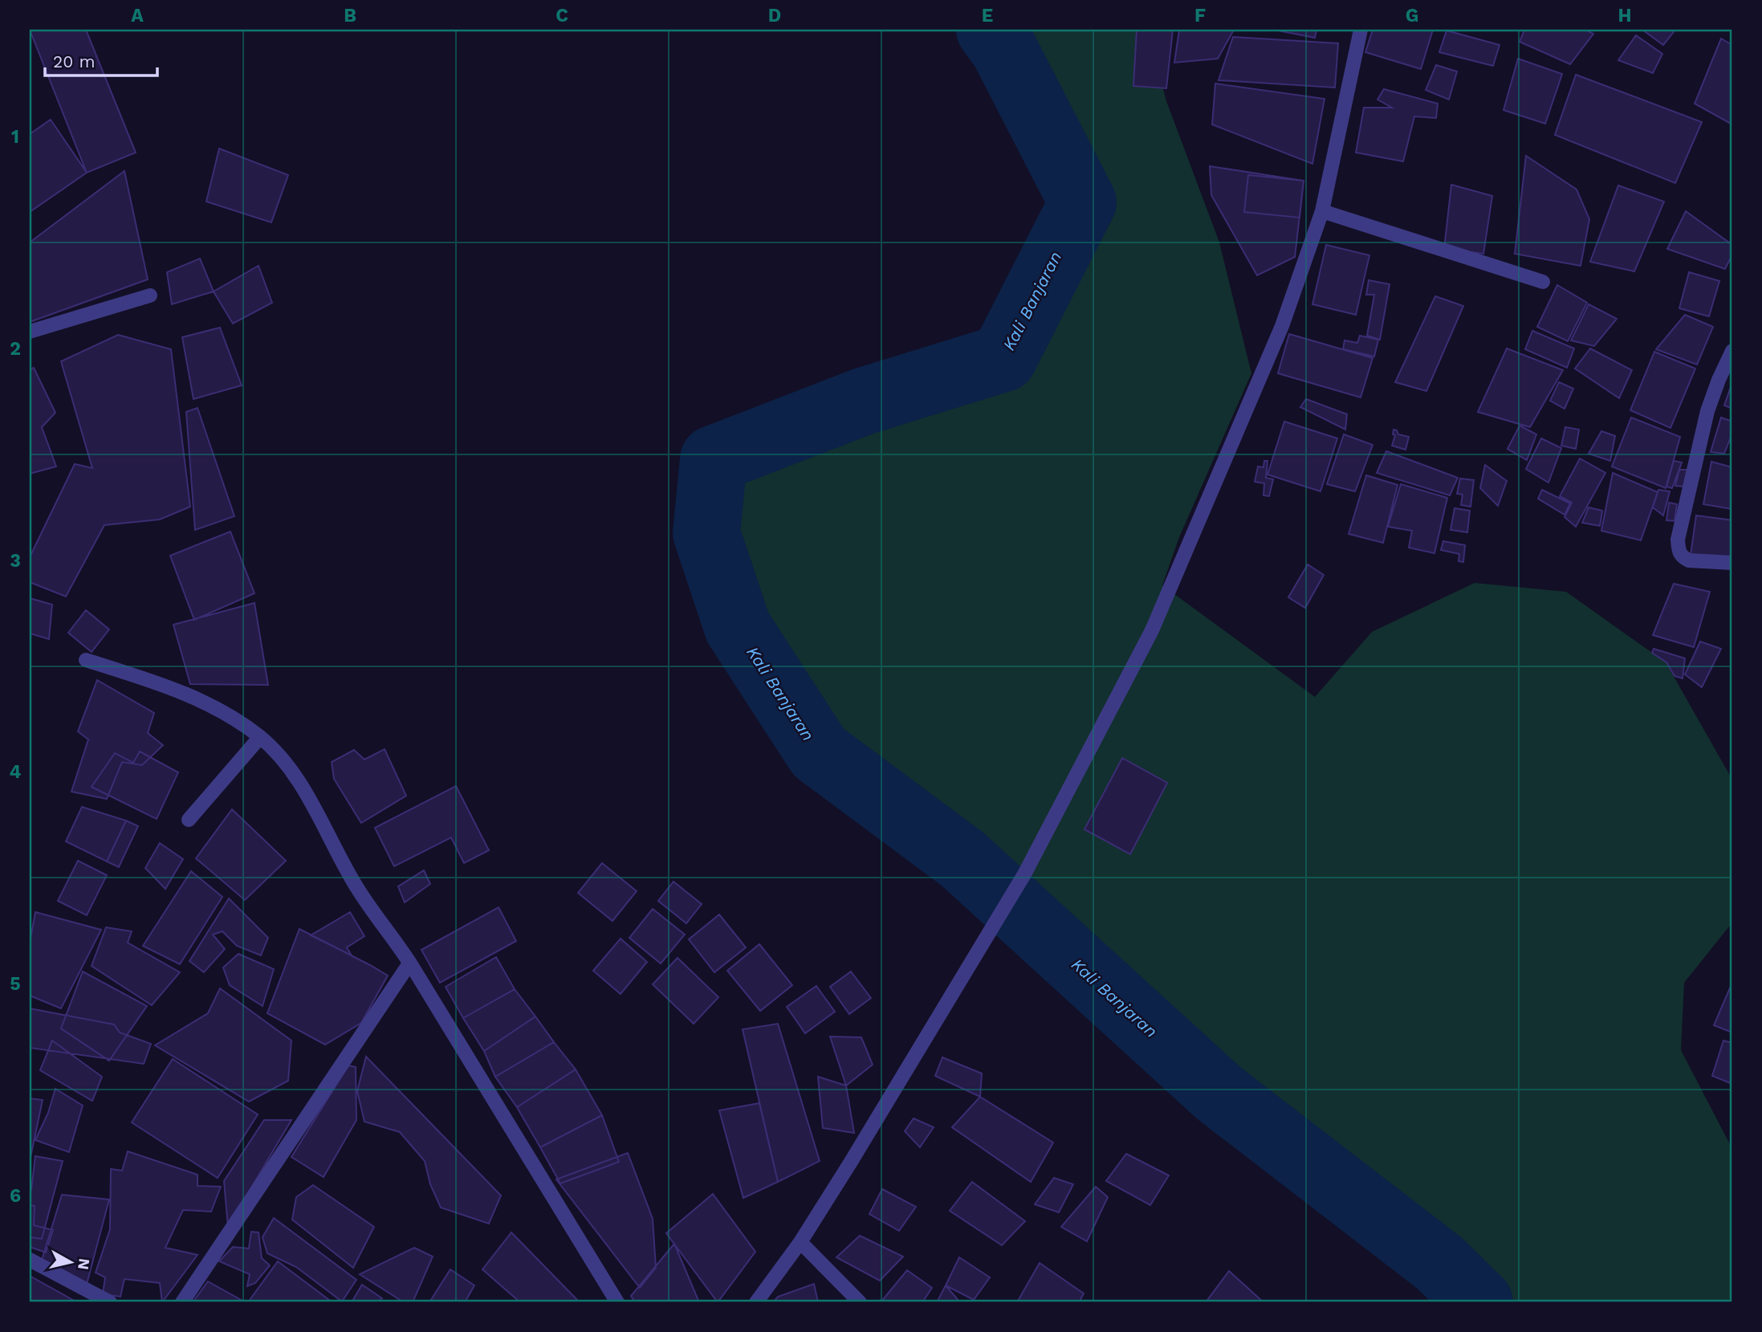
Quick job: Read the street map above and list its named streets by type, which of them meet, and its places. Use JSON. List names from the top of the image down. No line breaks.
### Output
{"water":["Kali Banjaran"],"scale_bar":"20 m","north":"right","grid":{"columns":["A","B","C","D","E","F","G","H"],"rows":["1","2","3","4","5","6"]}}
